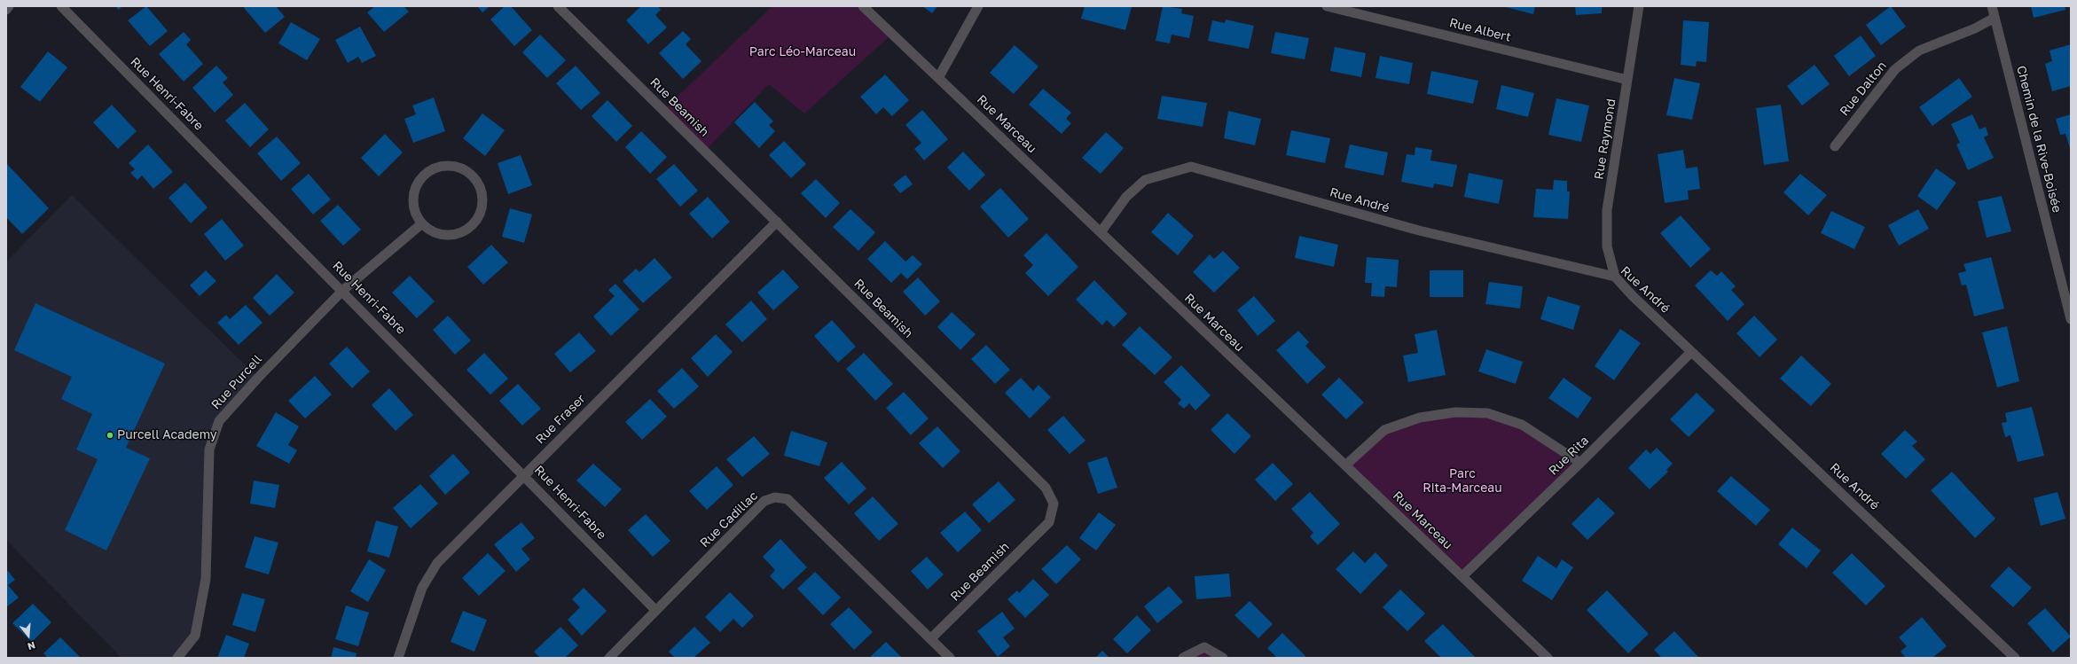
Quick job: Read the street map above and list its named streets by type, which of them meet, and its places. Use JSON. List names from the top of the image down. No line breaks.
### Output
{"streets":{"street":["Rue Albert","Rue Dalton","Rue Henri-Fabre","Rue Beamish","Rue Marceau","Rue Raymond","Chemin de la Rive-Boisée","Rue André","Rue Purcell","Rue Fraser","Rue Rita","Rue Cadillac"]},"crossings":[["Rue Albert","Rue Raymond"],["Rue Dalton","Chemin de la Rive-Boisée"],["Rue Henri-Fabre","Rue Purcell"],["Rue Henri-Fabre","Rue Fraser"],["Rue Henri-Fabre","Rue Cadillac"],["Rue Beamish","Rue Fraser"],["Rue Beamish","Rue Cadillac"],["Rue Marceau","Rue André"],["Rue Marceau","Rue Rita"],["Rue Raymond","Rue André"],["Rue André","Rue Rita"]],"parks":["Parc Léo-Marceau","Parc Rita-Marceau"],"places":["Purcell Academy"],"north":"bottom"}
